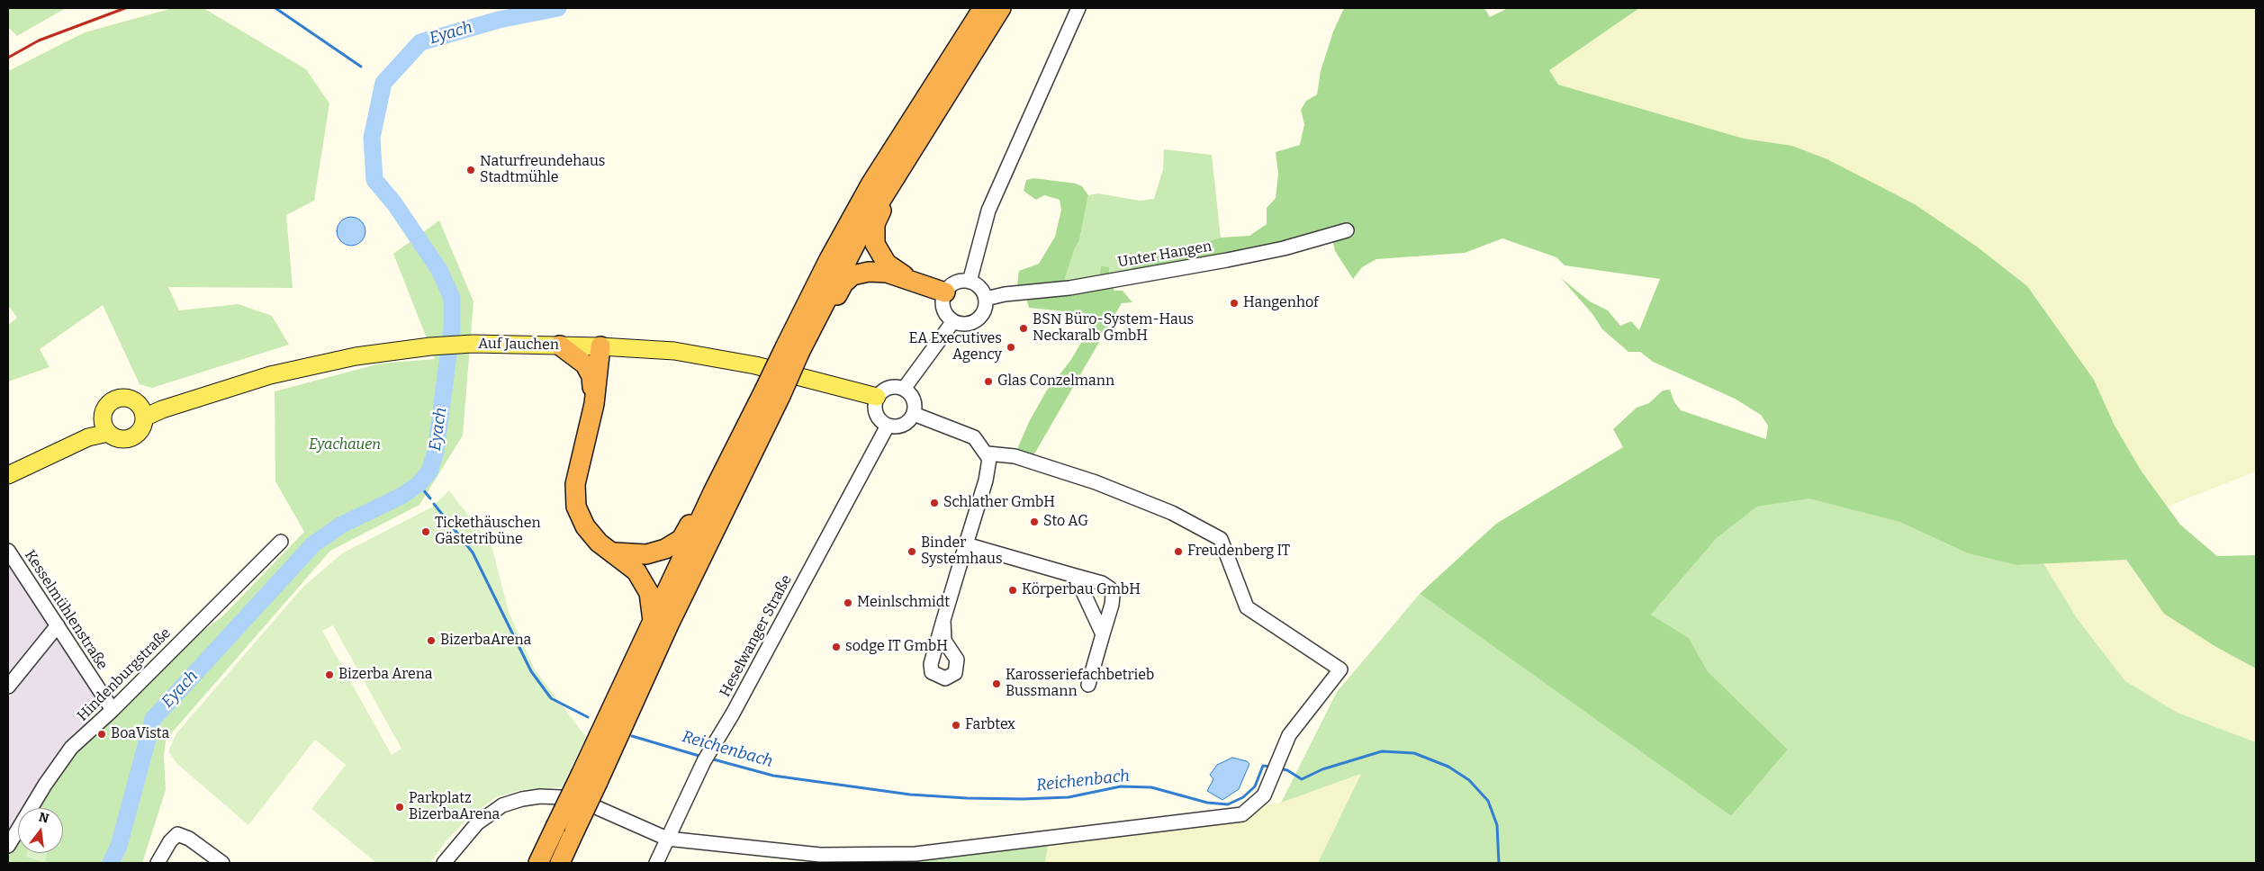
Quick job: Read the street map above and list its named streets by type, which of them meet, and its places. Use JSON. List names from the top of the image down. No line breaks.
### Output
{"streets":{"main road":["Auf Jauchen"],"street":["Unter Hangen","Kesselmühlenstraße","Heselwanger Straße","Hindenburgstraße"]},"crossings":[["Auf Jauchen","Heselwanger Straße"],["Kesselmühlenstraße","Hindenburgstraße"]],"water":["Eyach","Reichenbach"],"parks":["Eyachauen"],"places":["Naturfreundehaus Stadtmühle","Hangenhof","BSN Büro-System-Haus Neckaralb GmbH","EA Executives Agency","Glas Conzelmann","Schlather GmbH","Sto AG","Tickethäuschen Gästetribüne","Binder Systemhaus","Freudenberg IT","Körperbau GmbH","Meinlschmidt","BizerbaArena","sodge IT GmbH","Bizerba Arena","Karosseriefachbetrieb Bussmann","Farbtex","BoaVista","Parkplatz BizerbaArena"],"north":"top"}
